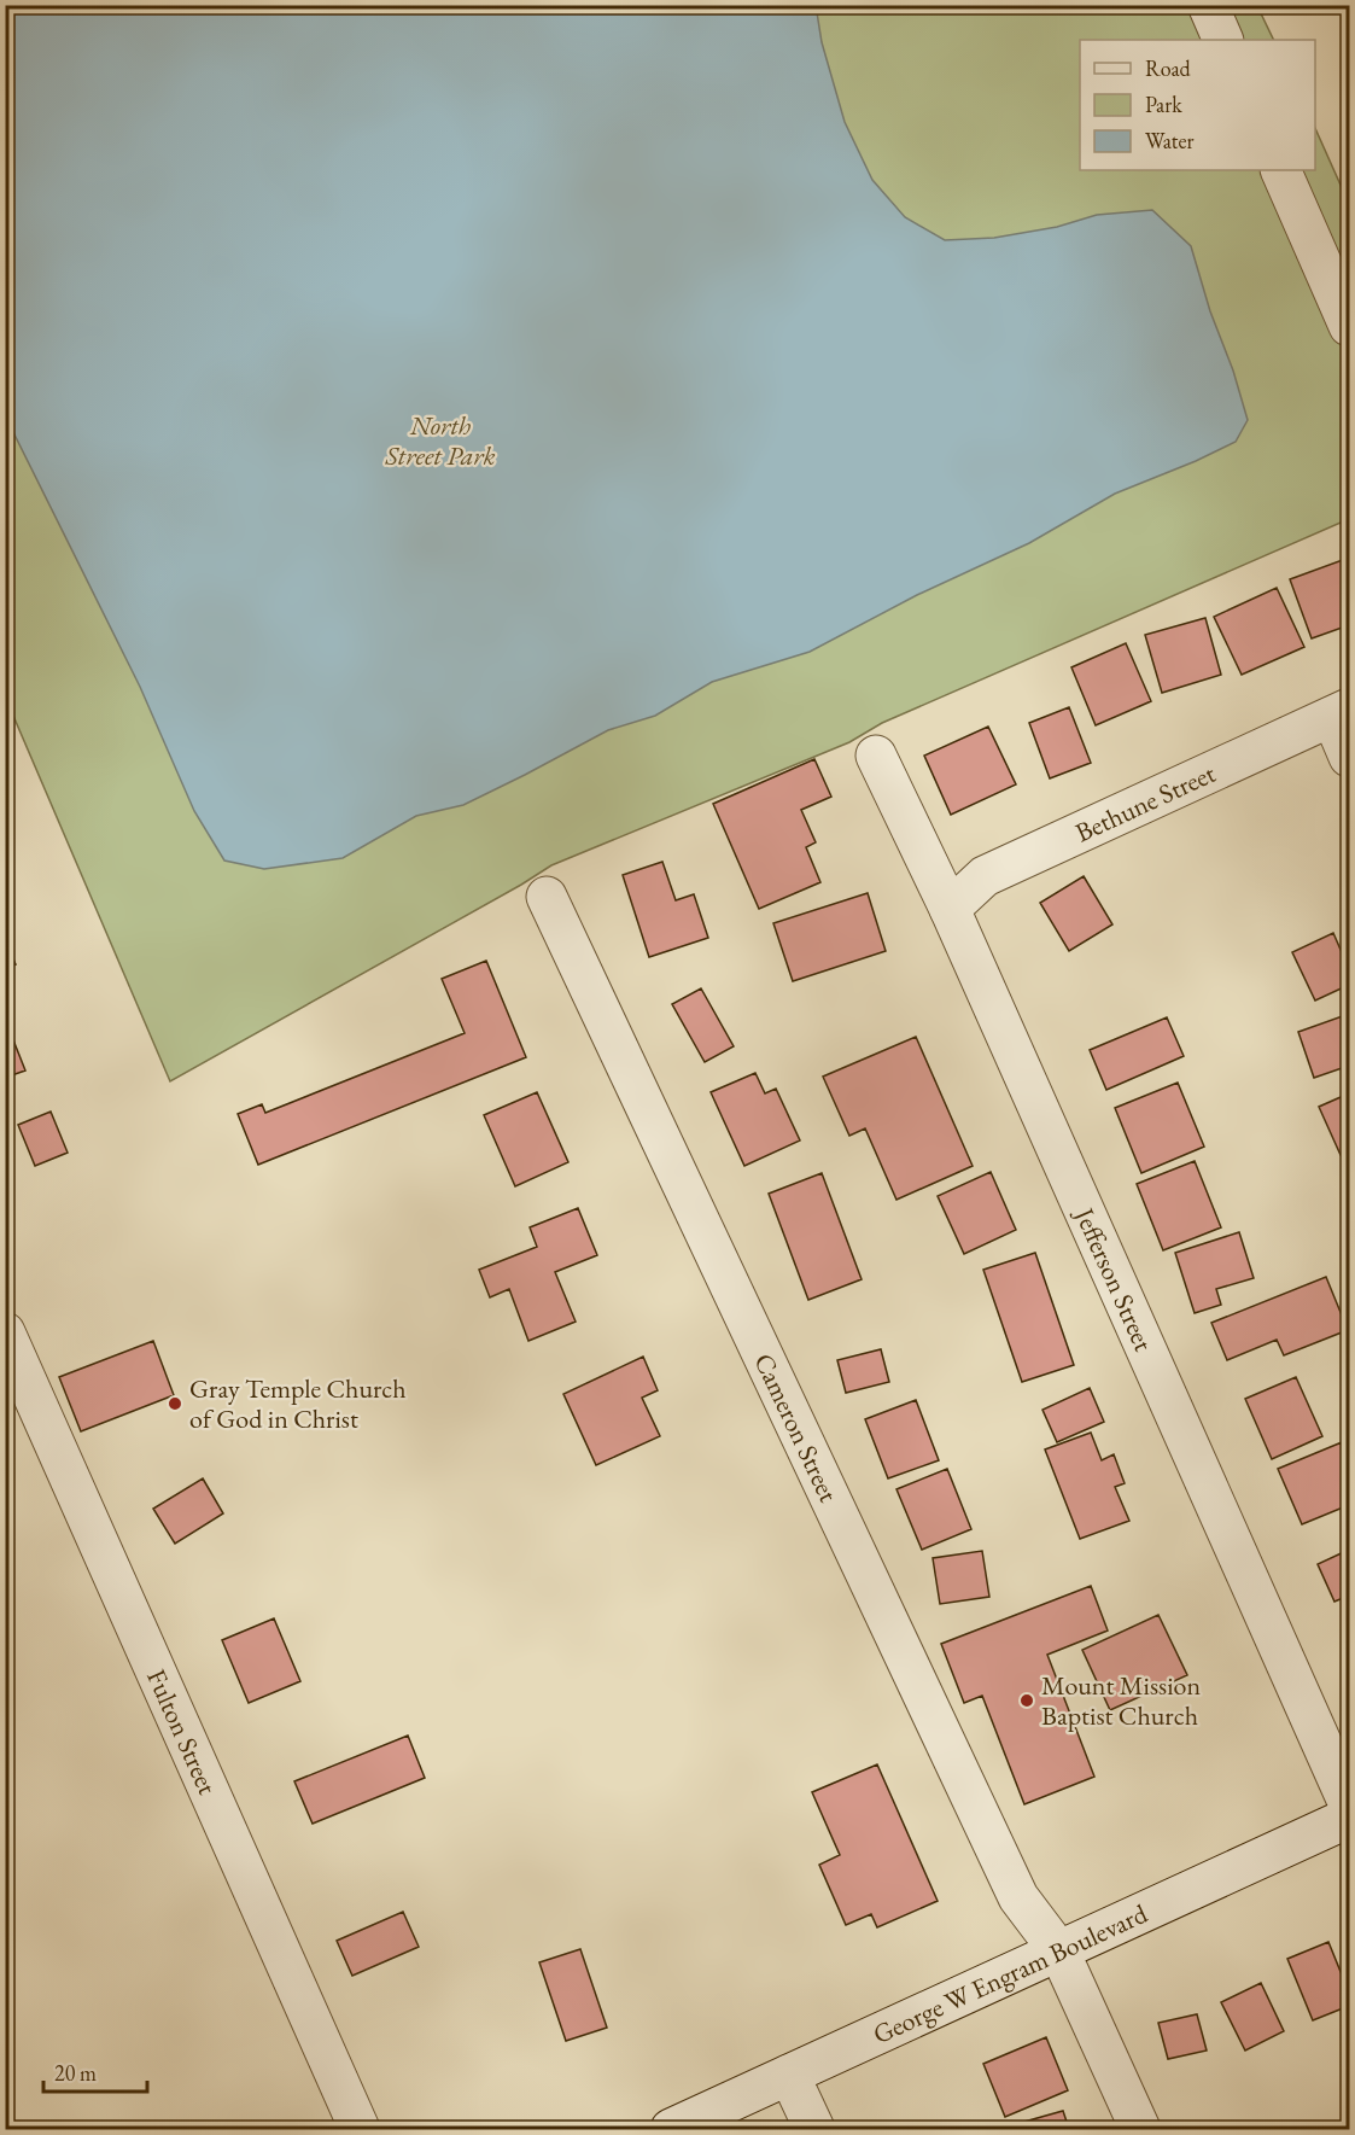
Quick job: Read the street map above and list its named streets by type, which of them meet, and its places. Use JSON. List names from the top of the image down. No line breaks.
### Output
{"streets":{"street":["Bethune Street","Jefferson Street","Cameron Street","Fulton Street","George W Engram Boulevard"]},"crossings":[["Bethune Street","Jefferson Street"],["Cameron Street","George W Engram Boulevard"]],"parks":["North Street Park"],"places":["Gray Temple Church of God in Christ","Mount Mission Baptist Church"],"legend":["Road","Park","Water"],"scale_bar":"20 m"}
